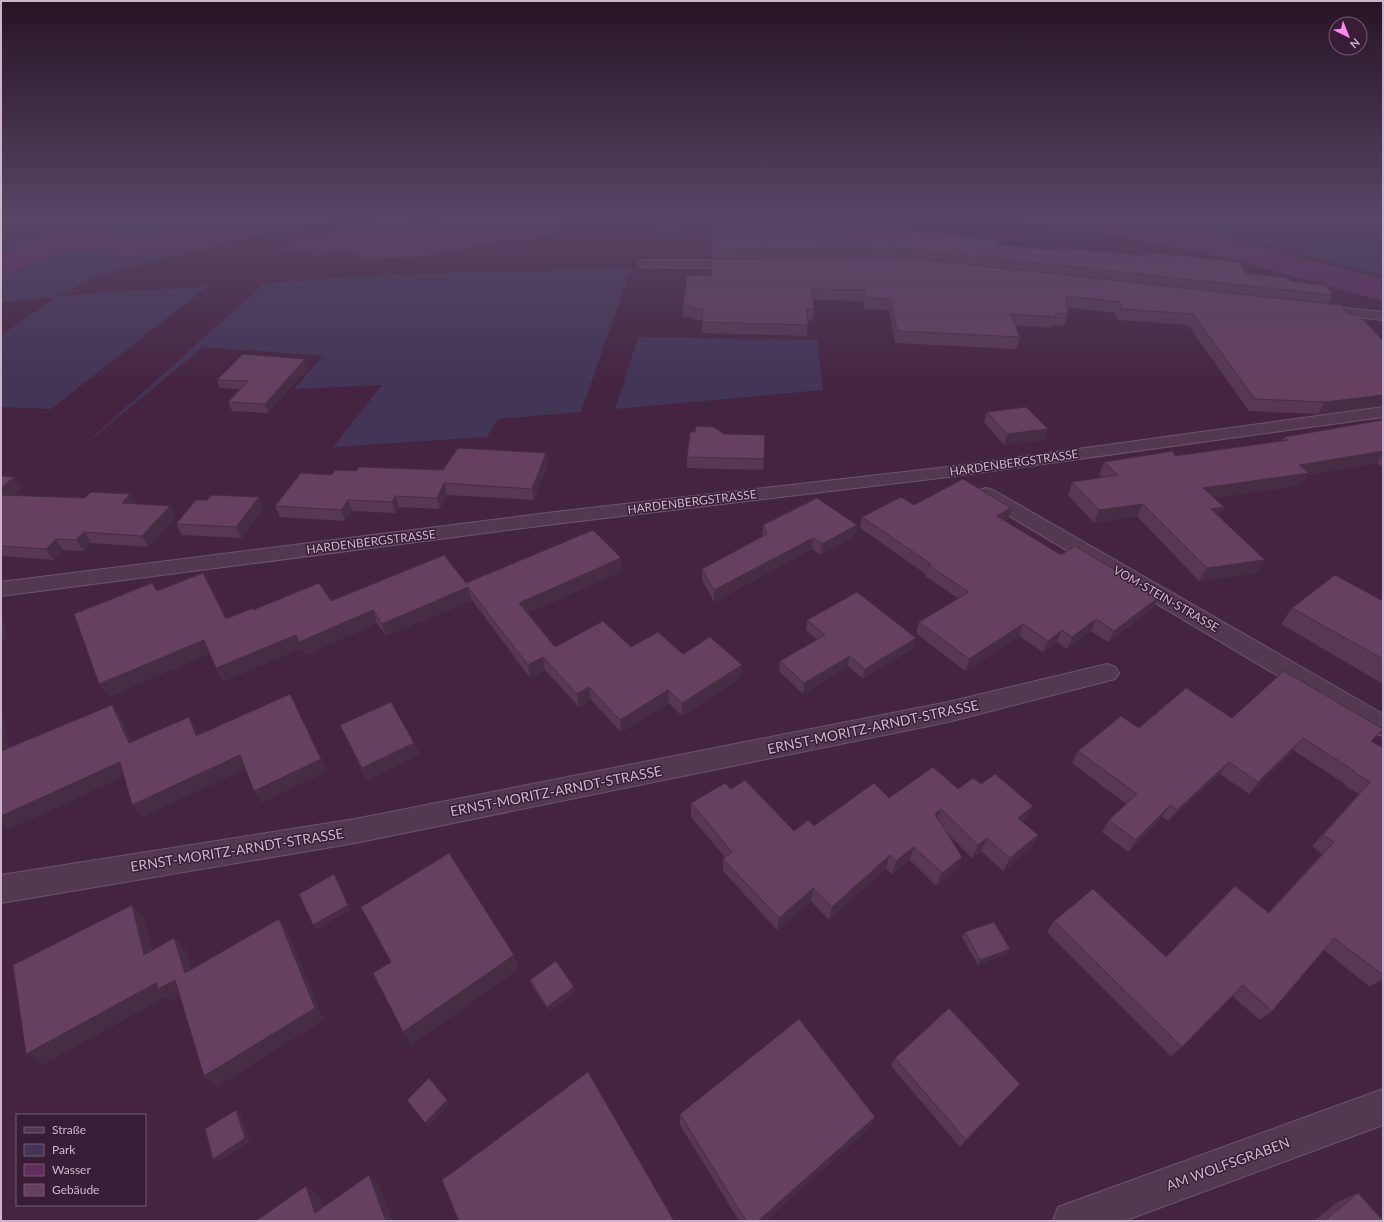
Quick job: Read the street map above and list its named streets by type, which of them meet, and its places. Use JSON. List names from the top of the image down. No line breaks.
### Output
{"streets":{"street":["HARDENBERGSTRASSE","VOM-STEIN-STRASSE","ERNST-MORITZ-ARNDT-STRASSE","AM WOLFSGRABEN"]},"crossings":[["HARDENBERGSTRASSE","VOM-STEIN-STRASSE"]],"legend":["Straße","Park","Wasser","Gebäude"],"north":"bottom right"}
